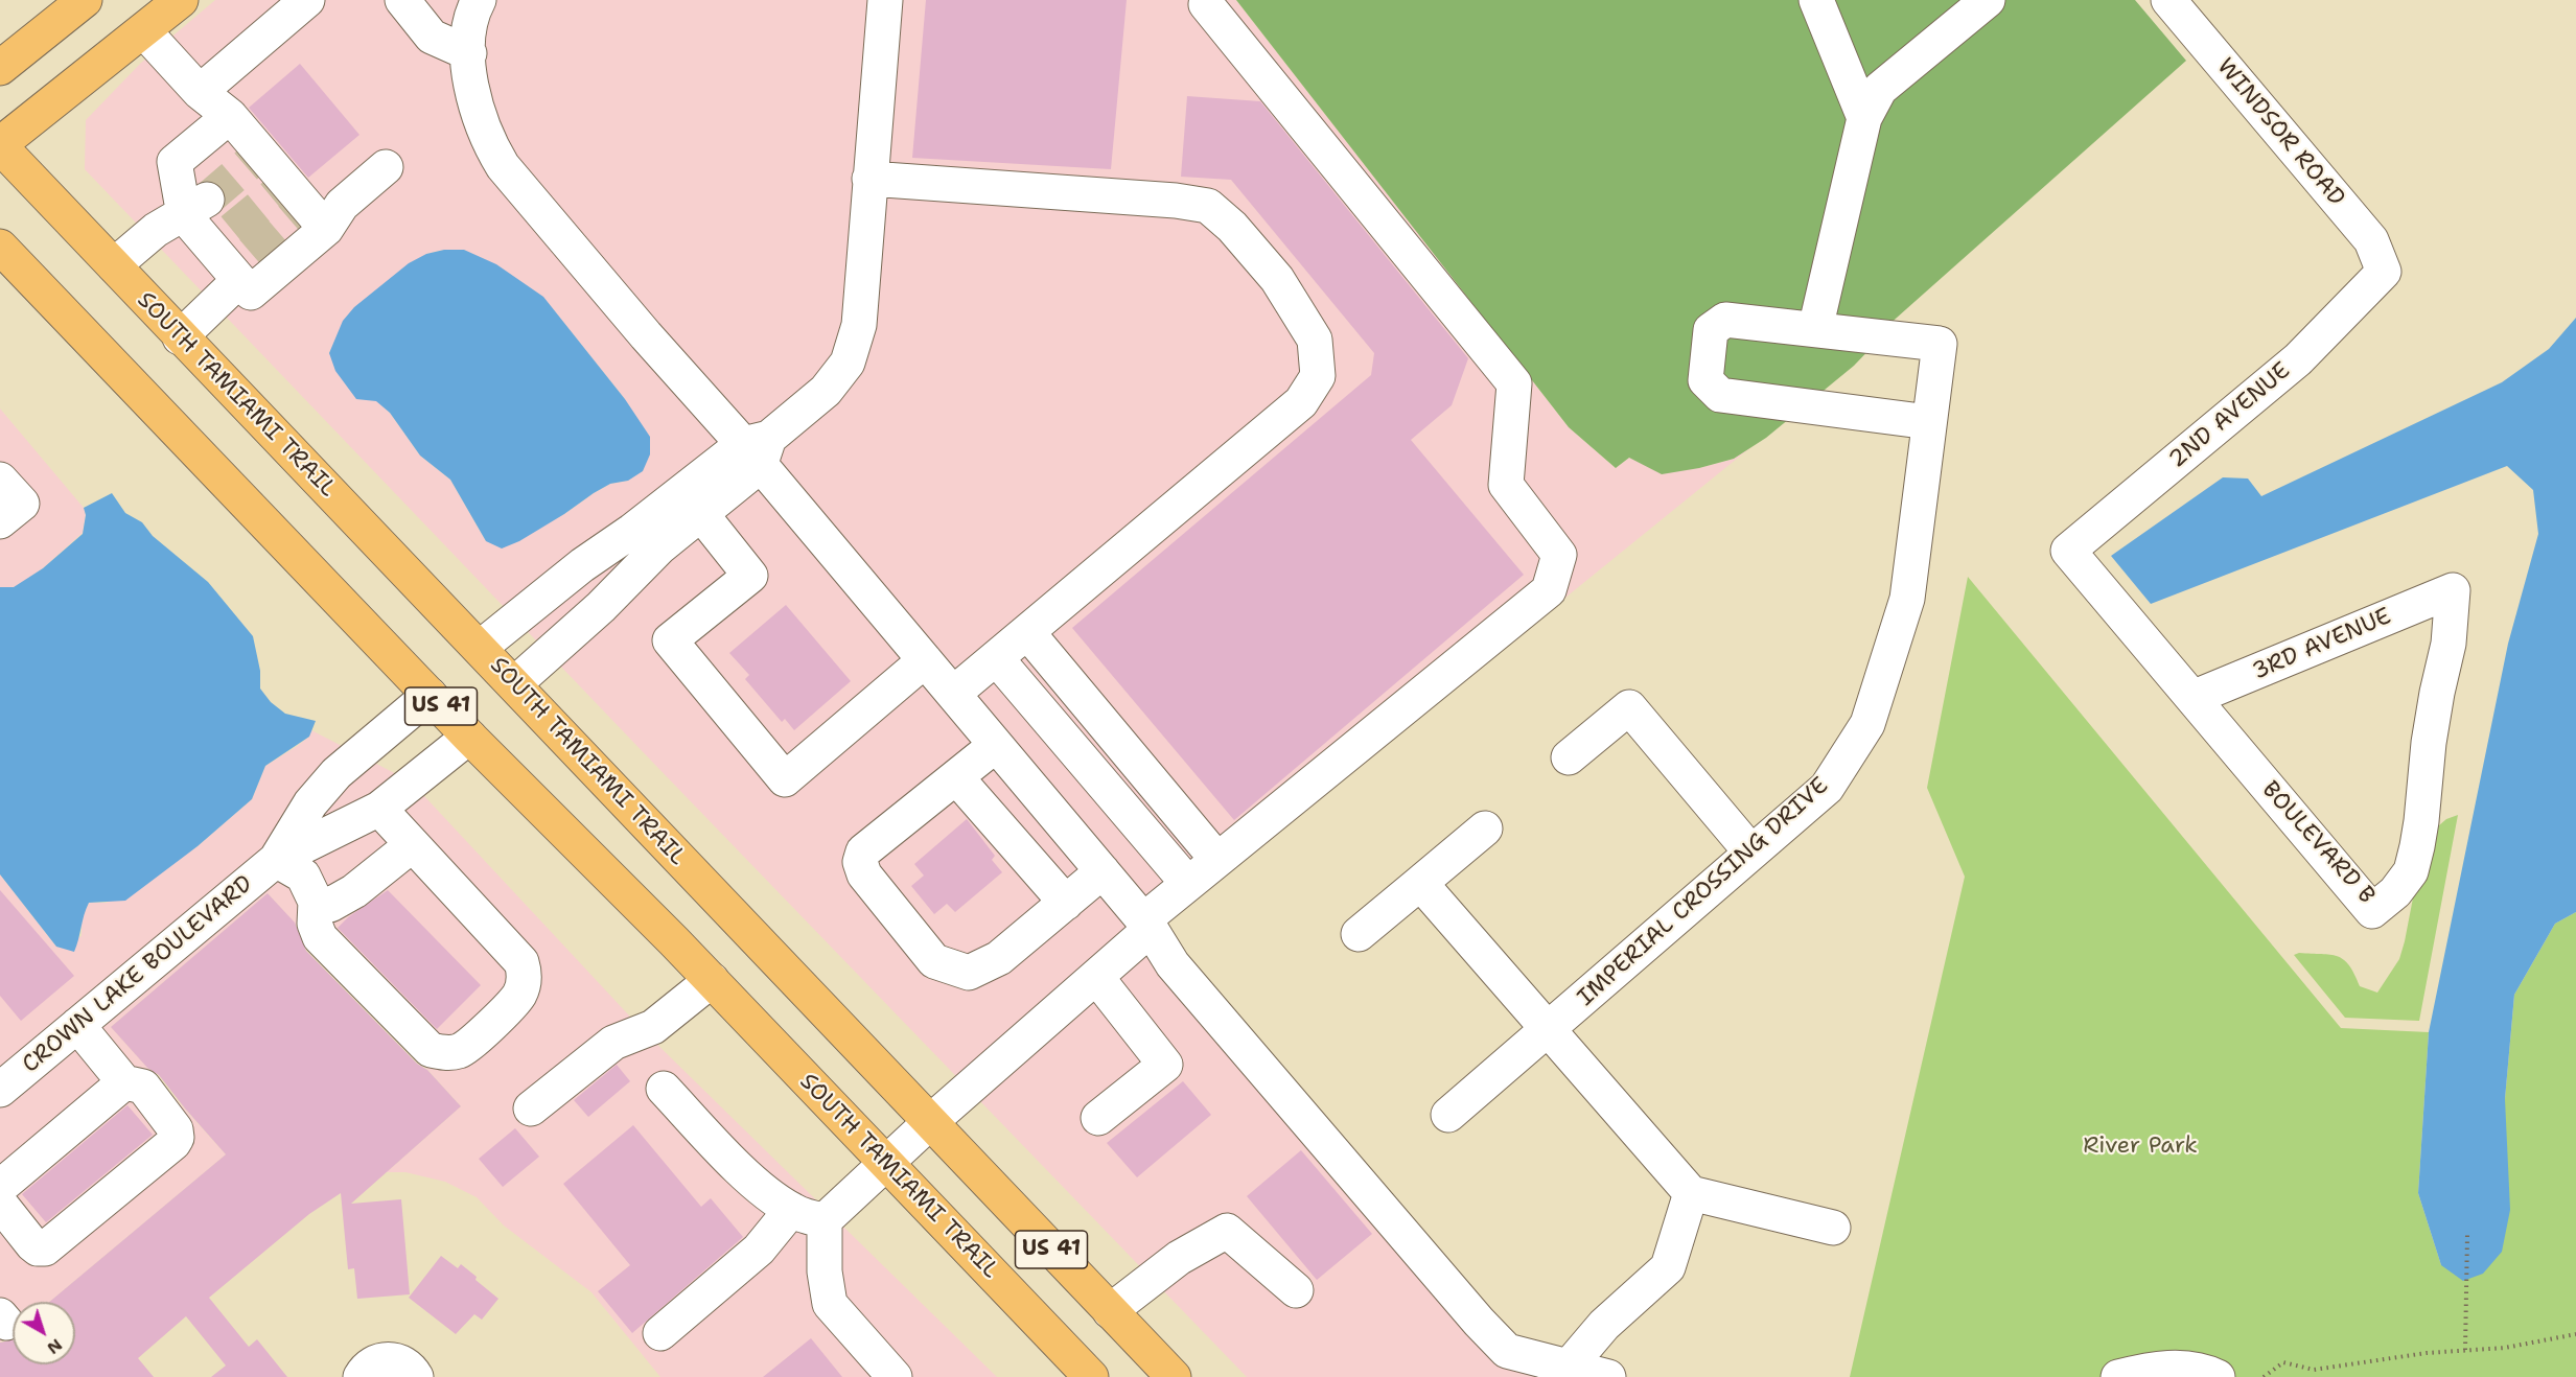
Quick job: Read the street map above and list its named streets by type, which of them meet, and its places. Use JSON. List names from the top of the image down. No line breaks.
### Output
{"streets":{"main road":["SOUTH TAMIAMI TRAIL","US 41"],"street":["WINDSOR ROAD","2ND AVENUE","3RD AVENUE","BOULEVARD B","IMPERIAL CROSSING DRIVE","CROWN LAKE BOULEVARD"]},"crossings":[["WINDSOR ROAD","2ND AVENUE"],["SOUTH TAMIAMI TRAIL","CROWN LAKE BOULEVARD"],["2ND AVENUE","BOULEVARD B"],["3RD AVENUE","BOULEVARD B"]],"parks":["River Park"],"north":"bottom right"}
